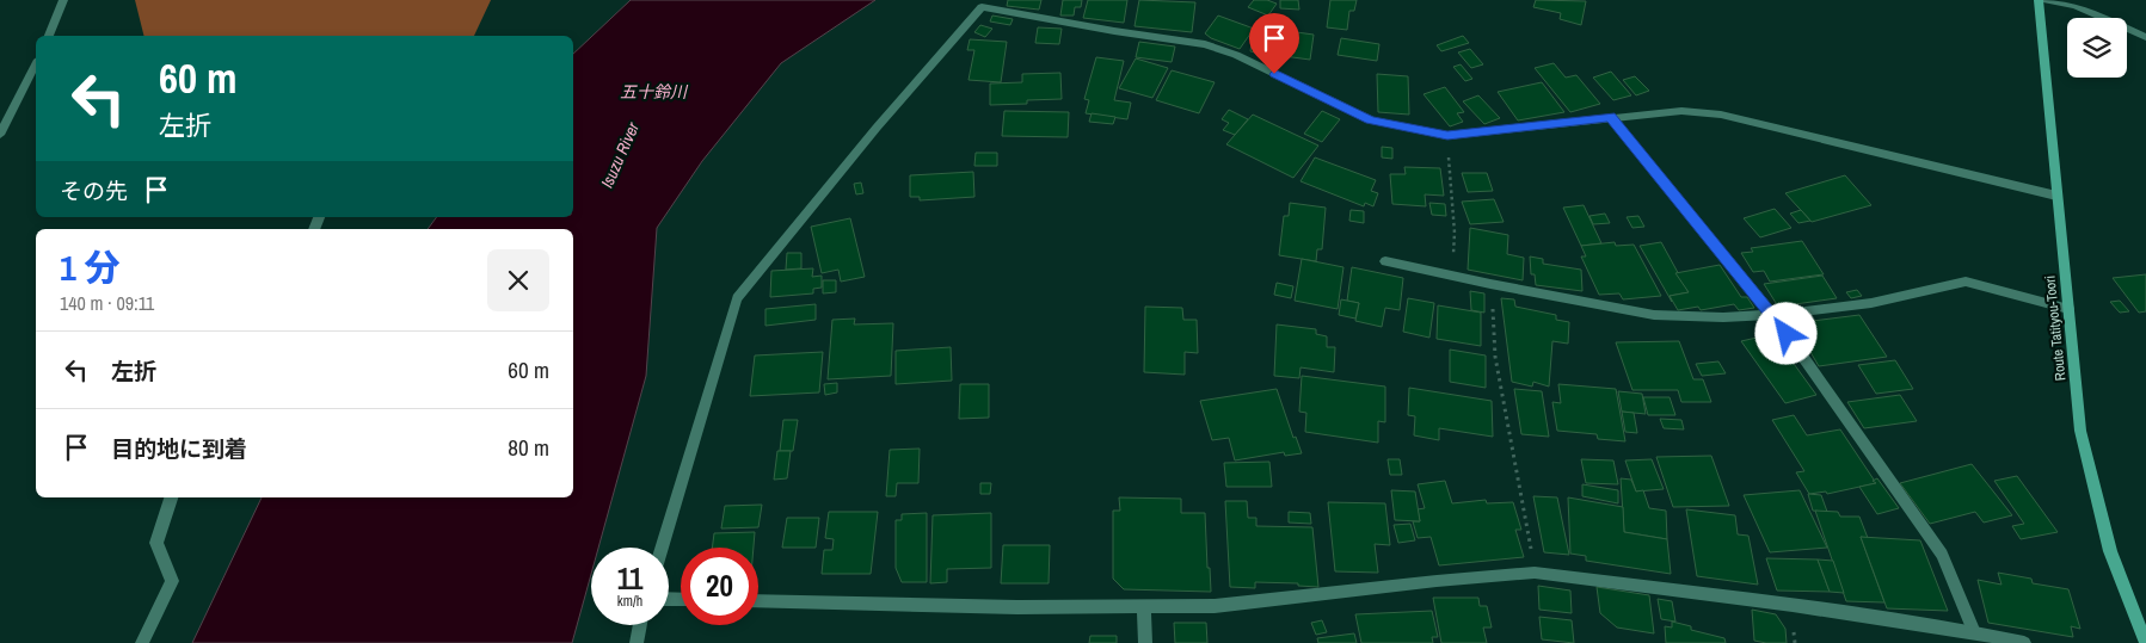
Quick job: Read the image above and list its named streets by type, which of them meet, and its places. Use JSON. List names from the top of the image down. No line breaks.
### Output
{"streets":{"main road":["Route Tatityou-Toori"]},"water":["五十鈴川","Isuzu River"],"page":{"turn":["60 m","左折"],"then":"その先","heading":["1 分","140 m · 09:11"],"list":[{"name":"左折","value":"60 m"},{"name":"目的地に到着","value":"80 m"}],"speed":"11 km/h","limit":"20"}}
